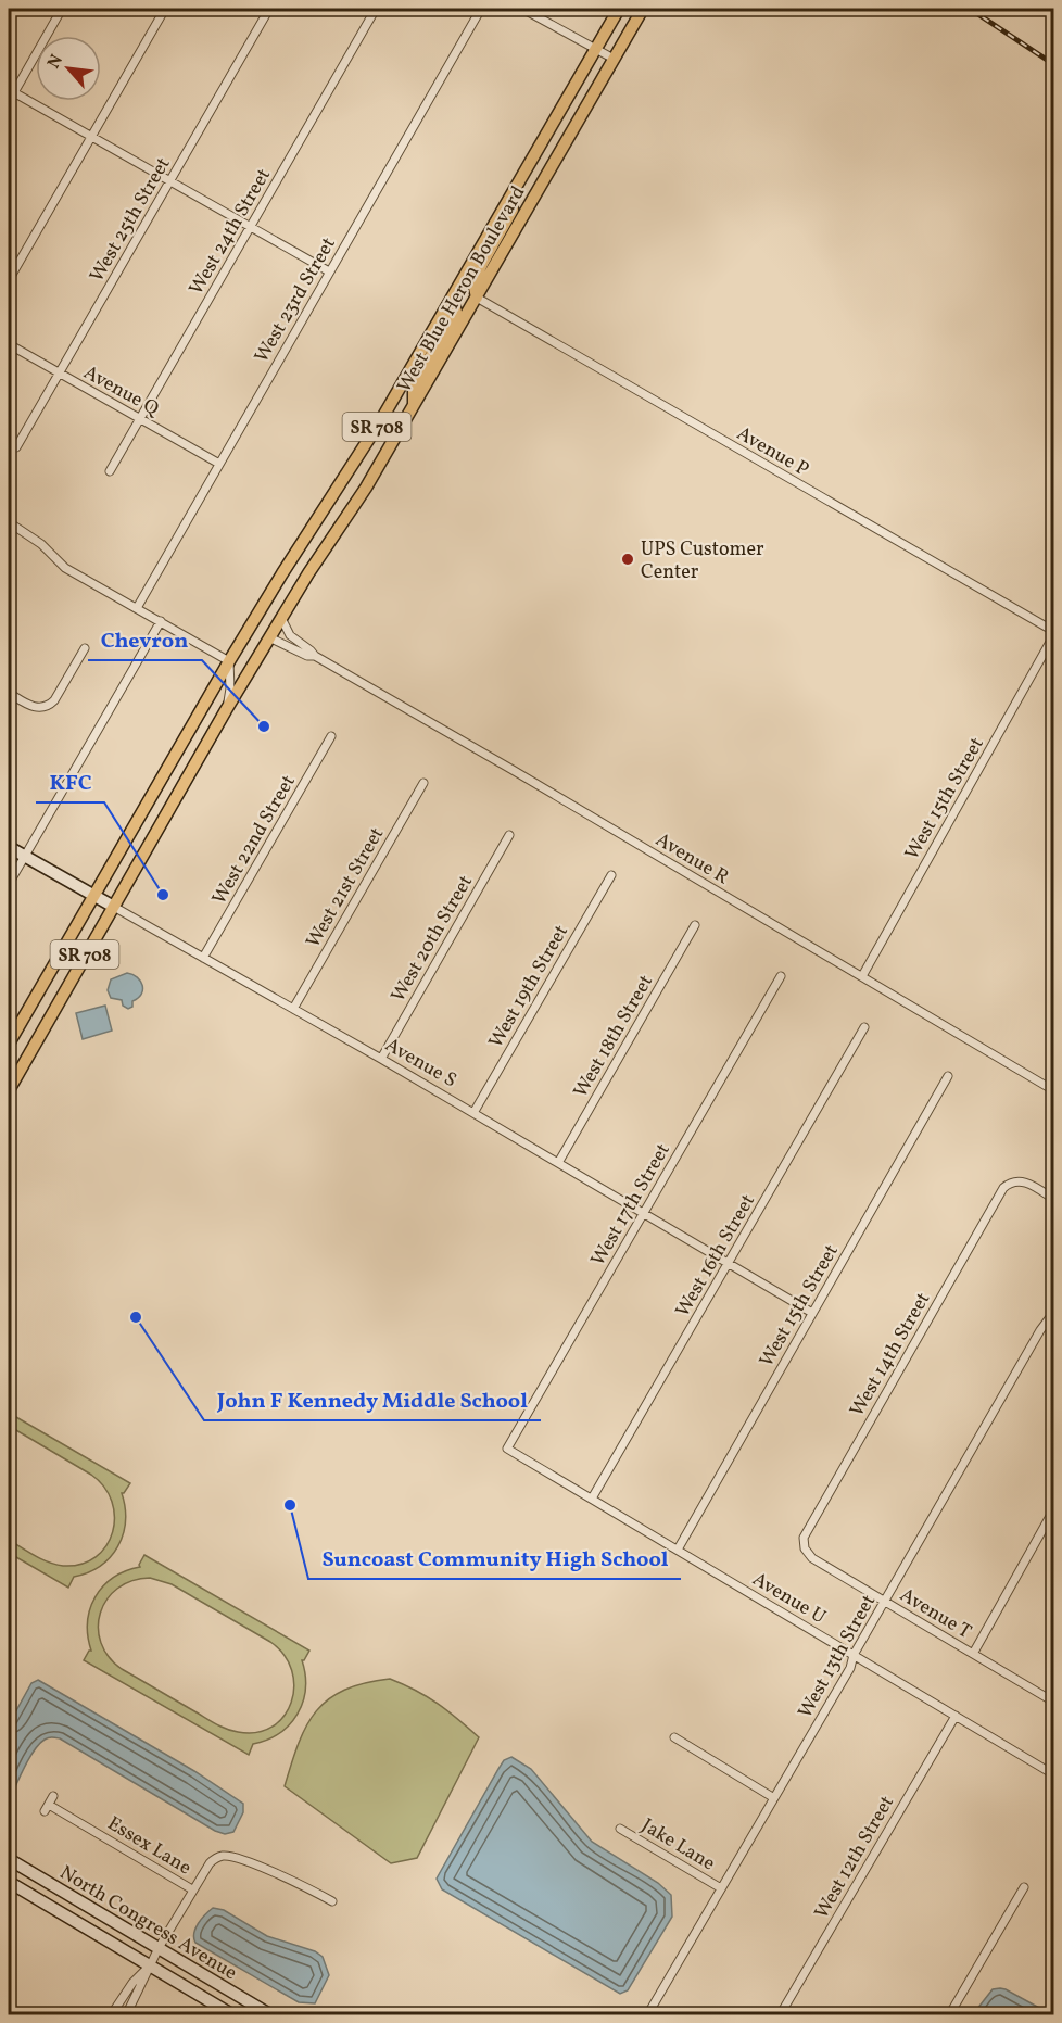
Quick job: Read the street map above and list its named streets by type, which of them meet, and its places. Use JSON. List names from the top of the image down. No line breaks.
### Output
{"streets":{"main road":["West Blue Heron Boulevard","SR 708"],"street":["West 25th Street","West 24th Street","West 23rd Street","Avenue Q","Avenue P","West 15th Street","West 22nd Street","Avenue R","West 21st Street","West 20th Street","West 19th Street","West 18th Street","Avenue S","West 17th Street","West 16th Street","West 14th Street","Avenue U","Avenue T","West 13th Street","Jake Lane","Essex Lane","West 12th Street","North Congress Avenue"]},"crossings":[["West 25th Street","Avenue Q"],["West 24th Street","Avenue Q"],["West Blue Heron Boulevard","Avenue P"],["West Blue Heron Boulevard","Avenue R"],["West Blue Heron Boulevard","Avenue S"],["West 23rd Street","Avenue Q"],["Avenue P","West 15th Street"],["West 15th Street","Avenue R"],["West 15th Street","Avenue S"],["West 15th Street","Avenue U"],["West 22nd Street","Avenue S"],["West 21st Street","Avenue S"],["West 20th Street","Avenue S"],["West 19th Street","Avenue S"],["West 18th Street","Avenue S"],["Avenue S","West 17th Street"],["Avenue S","West 16th Street"],["West 17th Street","Avenue U"],["West 16th Street","Avenue U"],["West 14th Street","Avenue T"],["Avenue U","West 13th Street"],["Avenue U","West 12th Street"],["Avenue T","West 13th Street"],["West 13th Street","Jake Lane"]],"places":["UPS Customer Center","Chevron","KFC","John F Kennedy Middle School","Suncoast Community High School"],"north":"top left"}
